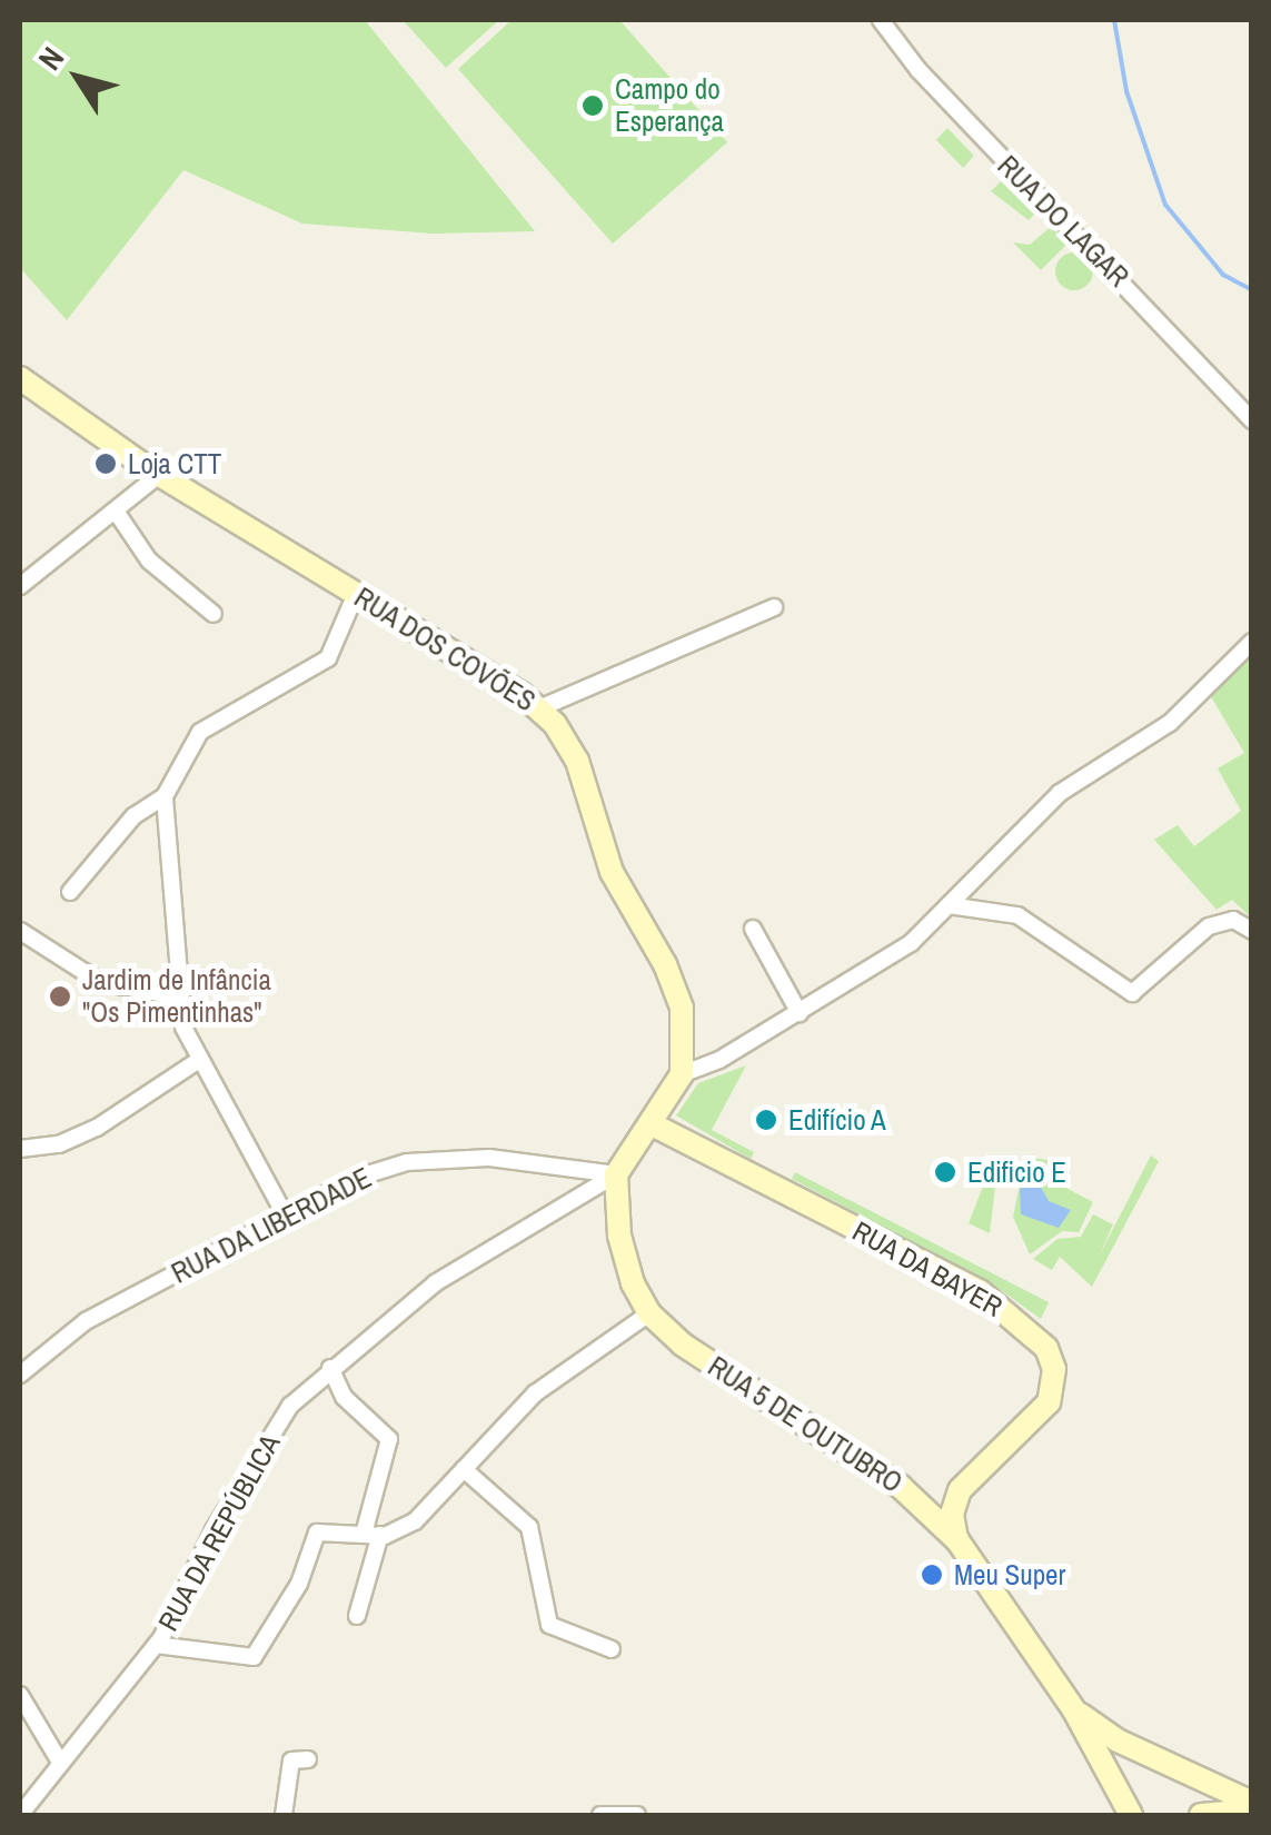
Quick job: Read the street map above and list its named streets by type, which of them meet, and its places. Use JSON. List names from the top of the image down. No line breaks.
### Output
{"streets":{"street":["RUA DO LAGAR","RUA DOS COVÕES","RUA DA LIBERDADE","RUA DA BAYER","RUA 5 DE OUTUBRO","RUA DA REPÚBLICA"]},"crossings":[["RUA DA LIBERDADE","RUA 5 DE OUTUBRO"],["RUA DA LIBERDADE","RUA DA REPÚBLICA"],["RUA 5 DE OUTUBRO","RUA DA REPÚBLICA"]],"places":["Campo do Esperança","Loja CTT","Jardim de Infância \"Os Pimentinhas\"","Edifício A","Edificio E","Meu Super"],"north":"top left"}
